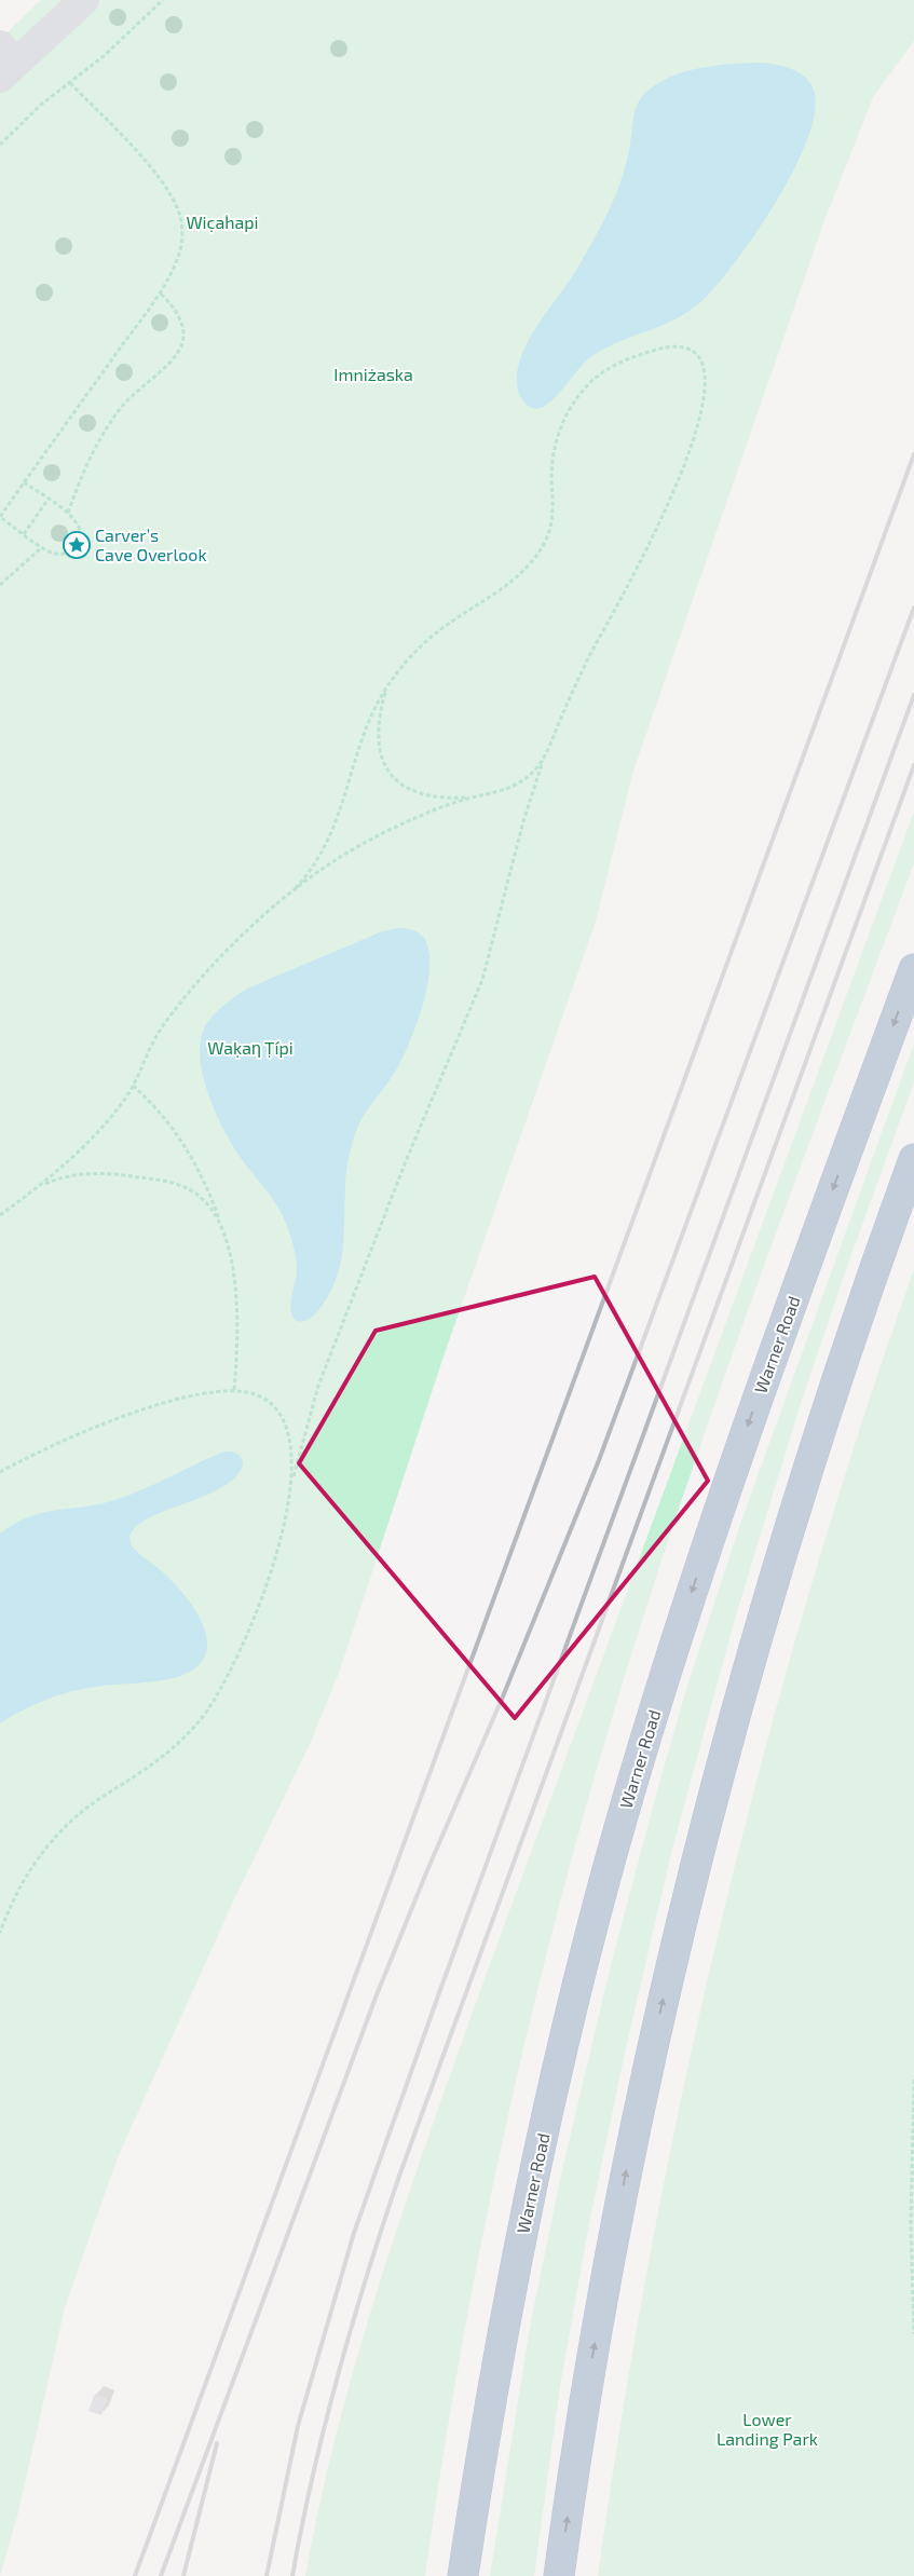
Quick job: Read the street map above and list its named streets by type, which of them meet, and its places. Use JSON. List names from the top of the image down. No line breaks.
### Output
{"streets":{"highway":["Warner Road"]},"parks":["Wic̣aḣapi","Imniżaska","Waḳaƞ Ṭípi","Lower Landing Park"],"places":{"place":["Carver’s Cave Overlook"]}}
